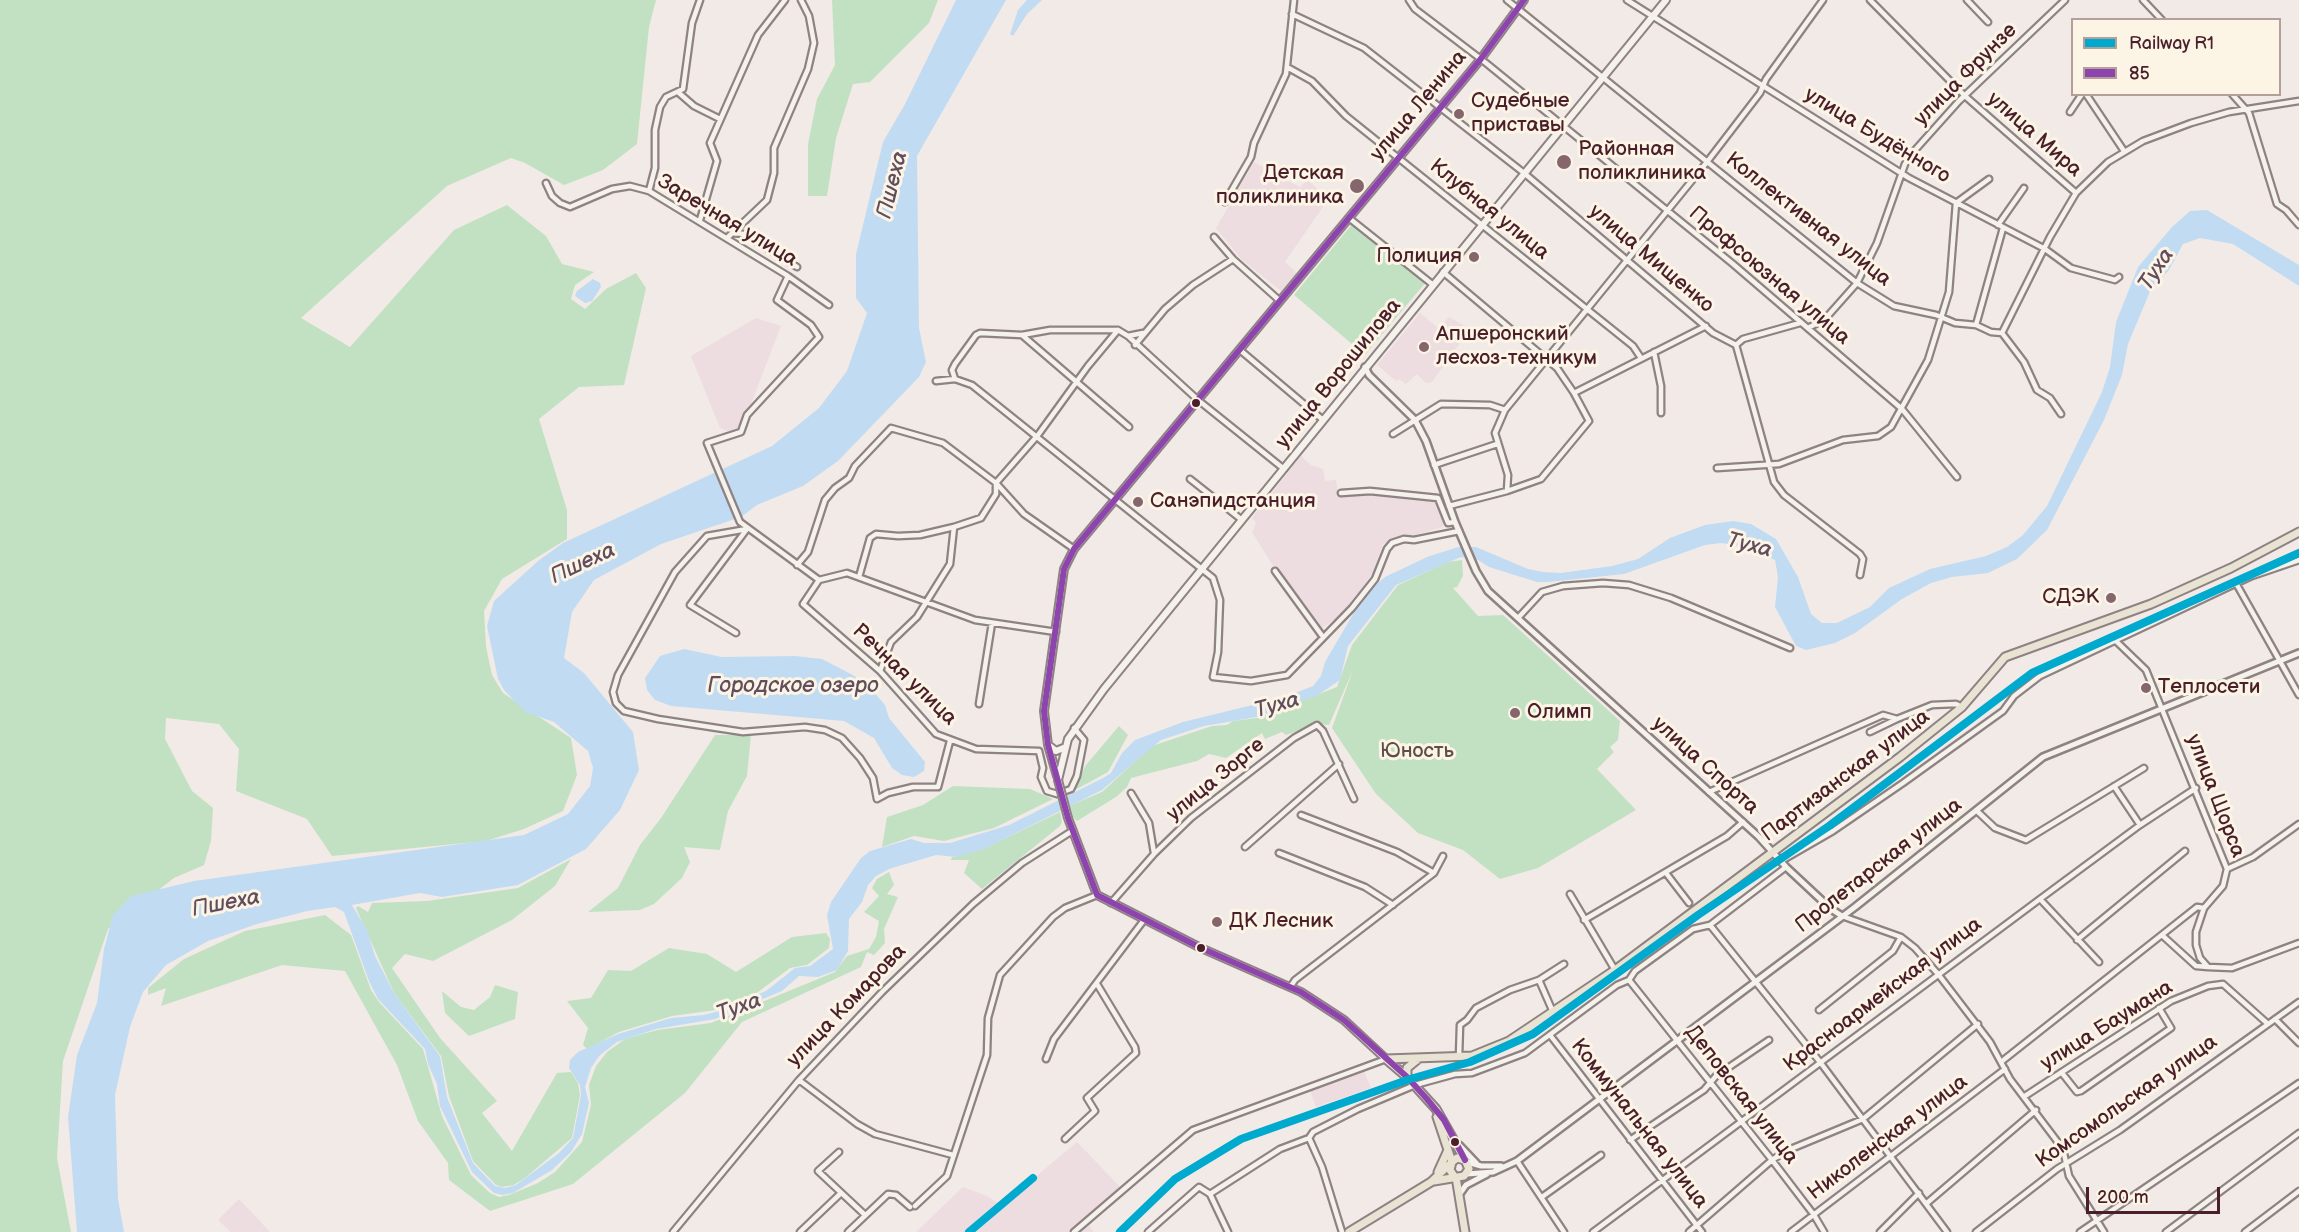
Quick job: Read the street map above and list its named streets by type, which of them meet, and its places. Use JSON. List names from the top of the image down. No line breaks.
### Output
{"streets":{"main road":["улица Ленина","улица Ворошилова","Партизанская улица"],"street":["улица Фрунзе","улица Мира","улица Будённого","Клубная улица","Коллективная улица","Заречная улица","улица Мищенко","Профсоюзная улица","Речная улица","улица Спорта","улица Зорге","улица Щорса","Пролетарская улица","Красноармейская улица","улица Комарова","улица Баумана","Деповская улица","Комсомольская улица","Коммунальная улица","Николенская улица"]},"crossings":[["улица Фрунзе","улица Мира"],["улица Фрунзе","улица Будённого"],["улица Фрунзе","Коллективная улица"],["улица Фрунзе","Профсоюзная улица"],["улица Ленина","Клубная улица"],["улица Ленина","Коллективная улица"],["улица Ленина","улица Мищенко"],["улица Ленина","Профсоюзная улица"],["улица Ленина","улица Ворошилова"],["улица Ленина","улица Комарова"],["улица Будённого","улица Ворошилова"],["Клубная улица","улица Ворошилова"],["Коллективная улица","улица Ворошилова"],["улица Мищенко","улица Ворошилова"],["Профсоюзная улица","улица Ворошилова"],["улица Ворошилова","Речная улица"],["улица Спорта","Партизанская улица"],["улица Спорта","Пролетарская улица"],["улица Спорта","Красноармейская улица"],["улица Спорта","улица Баумана"],["улица Спорта","Комсомольская улица"],["улица Спорта","Николенская улица"],["Партизанская улица","улица Щорса"],["Партизанская улица","Деповская улица"],["Партизанская улица","Коммунальная улица"],["улица Щорса","Пролетарская улица"],["улица Щорса","Красноармейская улица"],["Пролетарская улица","Деповская улица"],["Пролетарская улица","Коммунальная улица"],["Красноармейская улица","Деповская улица"],["Красноармейская улица","Коммунальная улица"],["улица Баумана","Комсомольская улица"],["Деповская улица","Николенская улица"]],"water":["Пшеха","Туха","Городское озеро"],"parks":["Юность"],"places":["Судебные приставы","Районная поликлиника","Детская поликлиника","Полиция","Апшеронский лесхоз-техникум","Санэпидстанция","СДЭК","Теплосети","Олимп","ДК Лесник"],"lines":["transit line 85","rail line R1"],"legend":["Railway R1","85"],"scale_bar":"200 m"}
